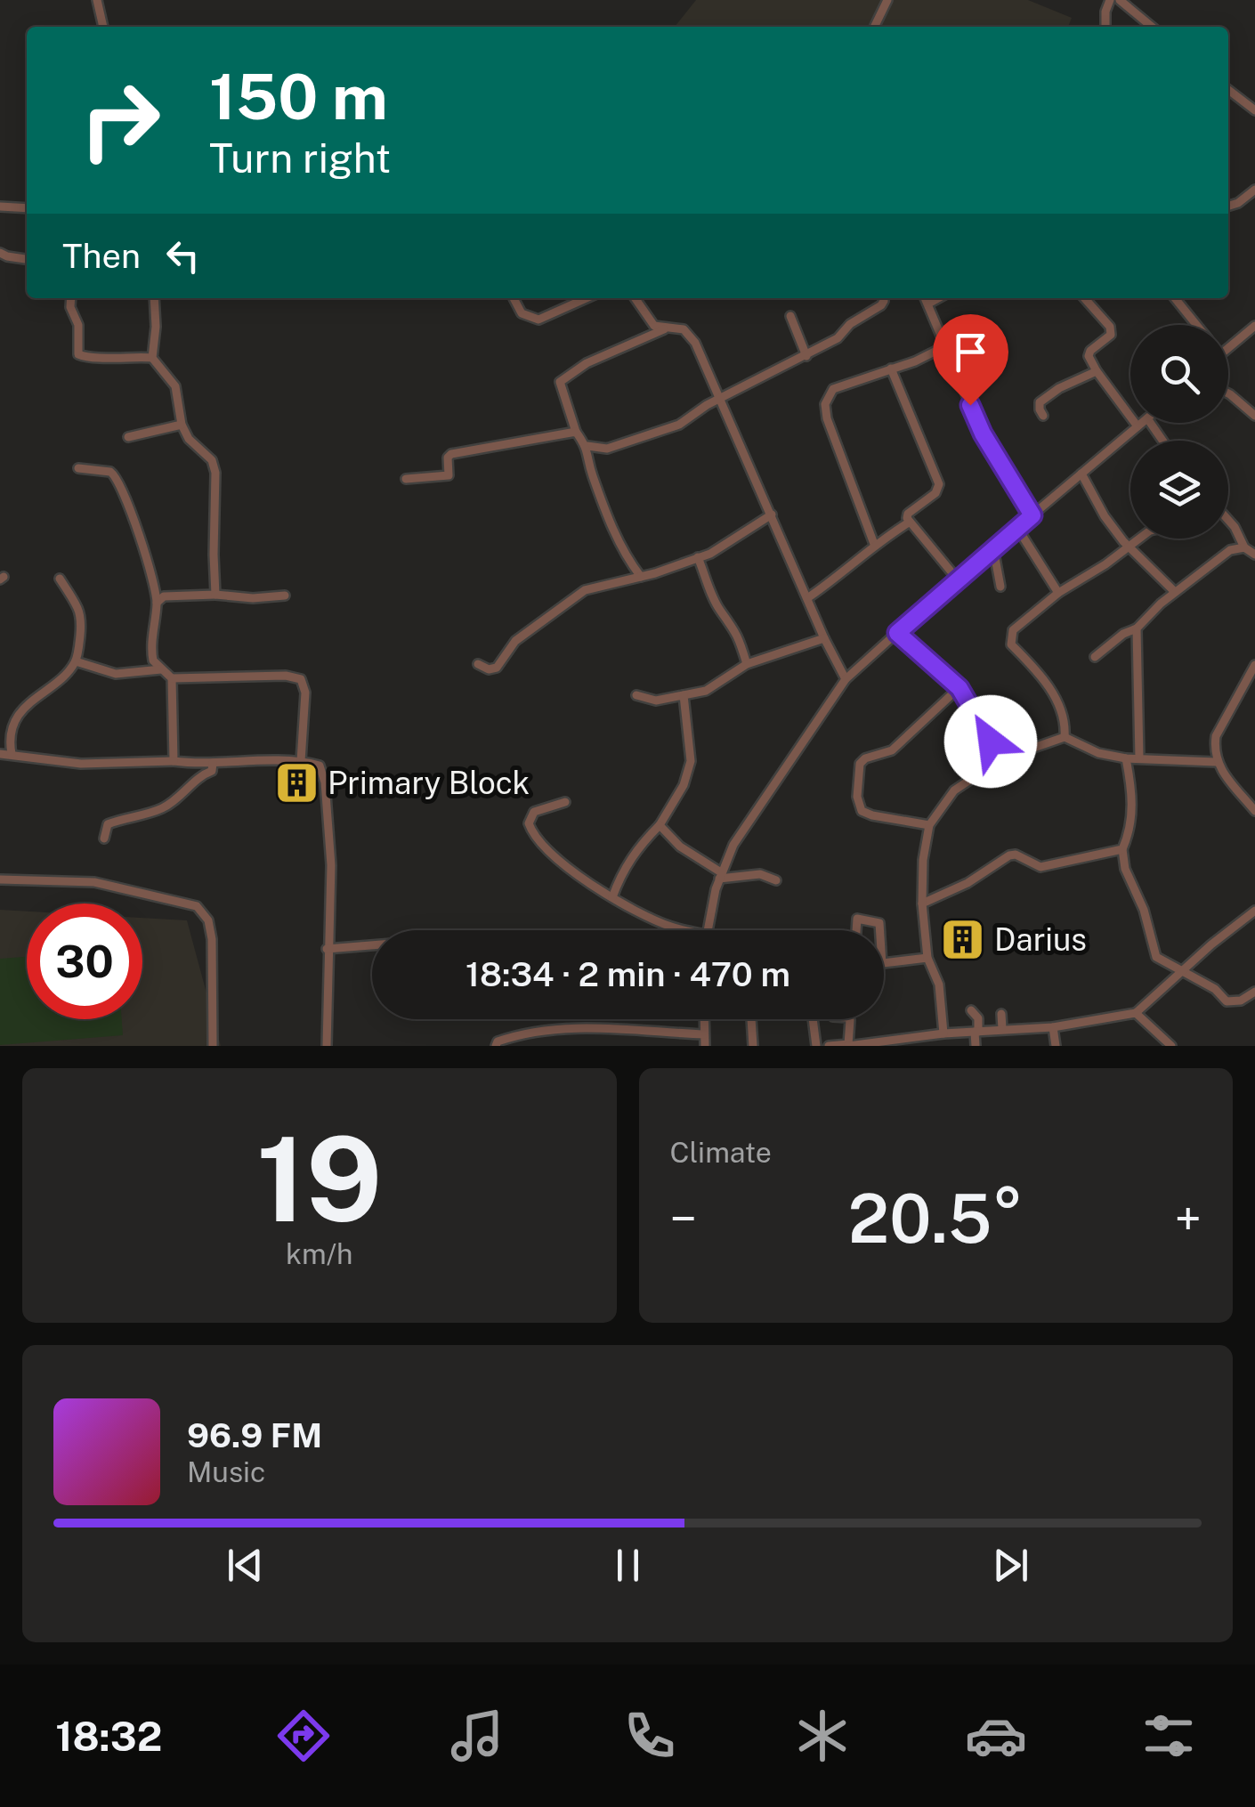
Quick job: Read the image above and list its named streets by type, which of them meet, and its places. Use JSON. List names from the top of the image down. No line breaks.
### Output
{"places":{"building":["Primary Block","Darius"]},"page":{"turn":["150 m","Turn right"],"then":"Then","limit":"30","trip":"18:34 · 2 min · 470 m","tile":[["19","km/h"],"Climate"],"heat":["−","20.5°","+"],"song":["96.9 FM","Music"],"tabs":"18:32"}}
